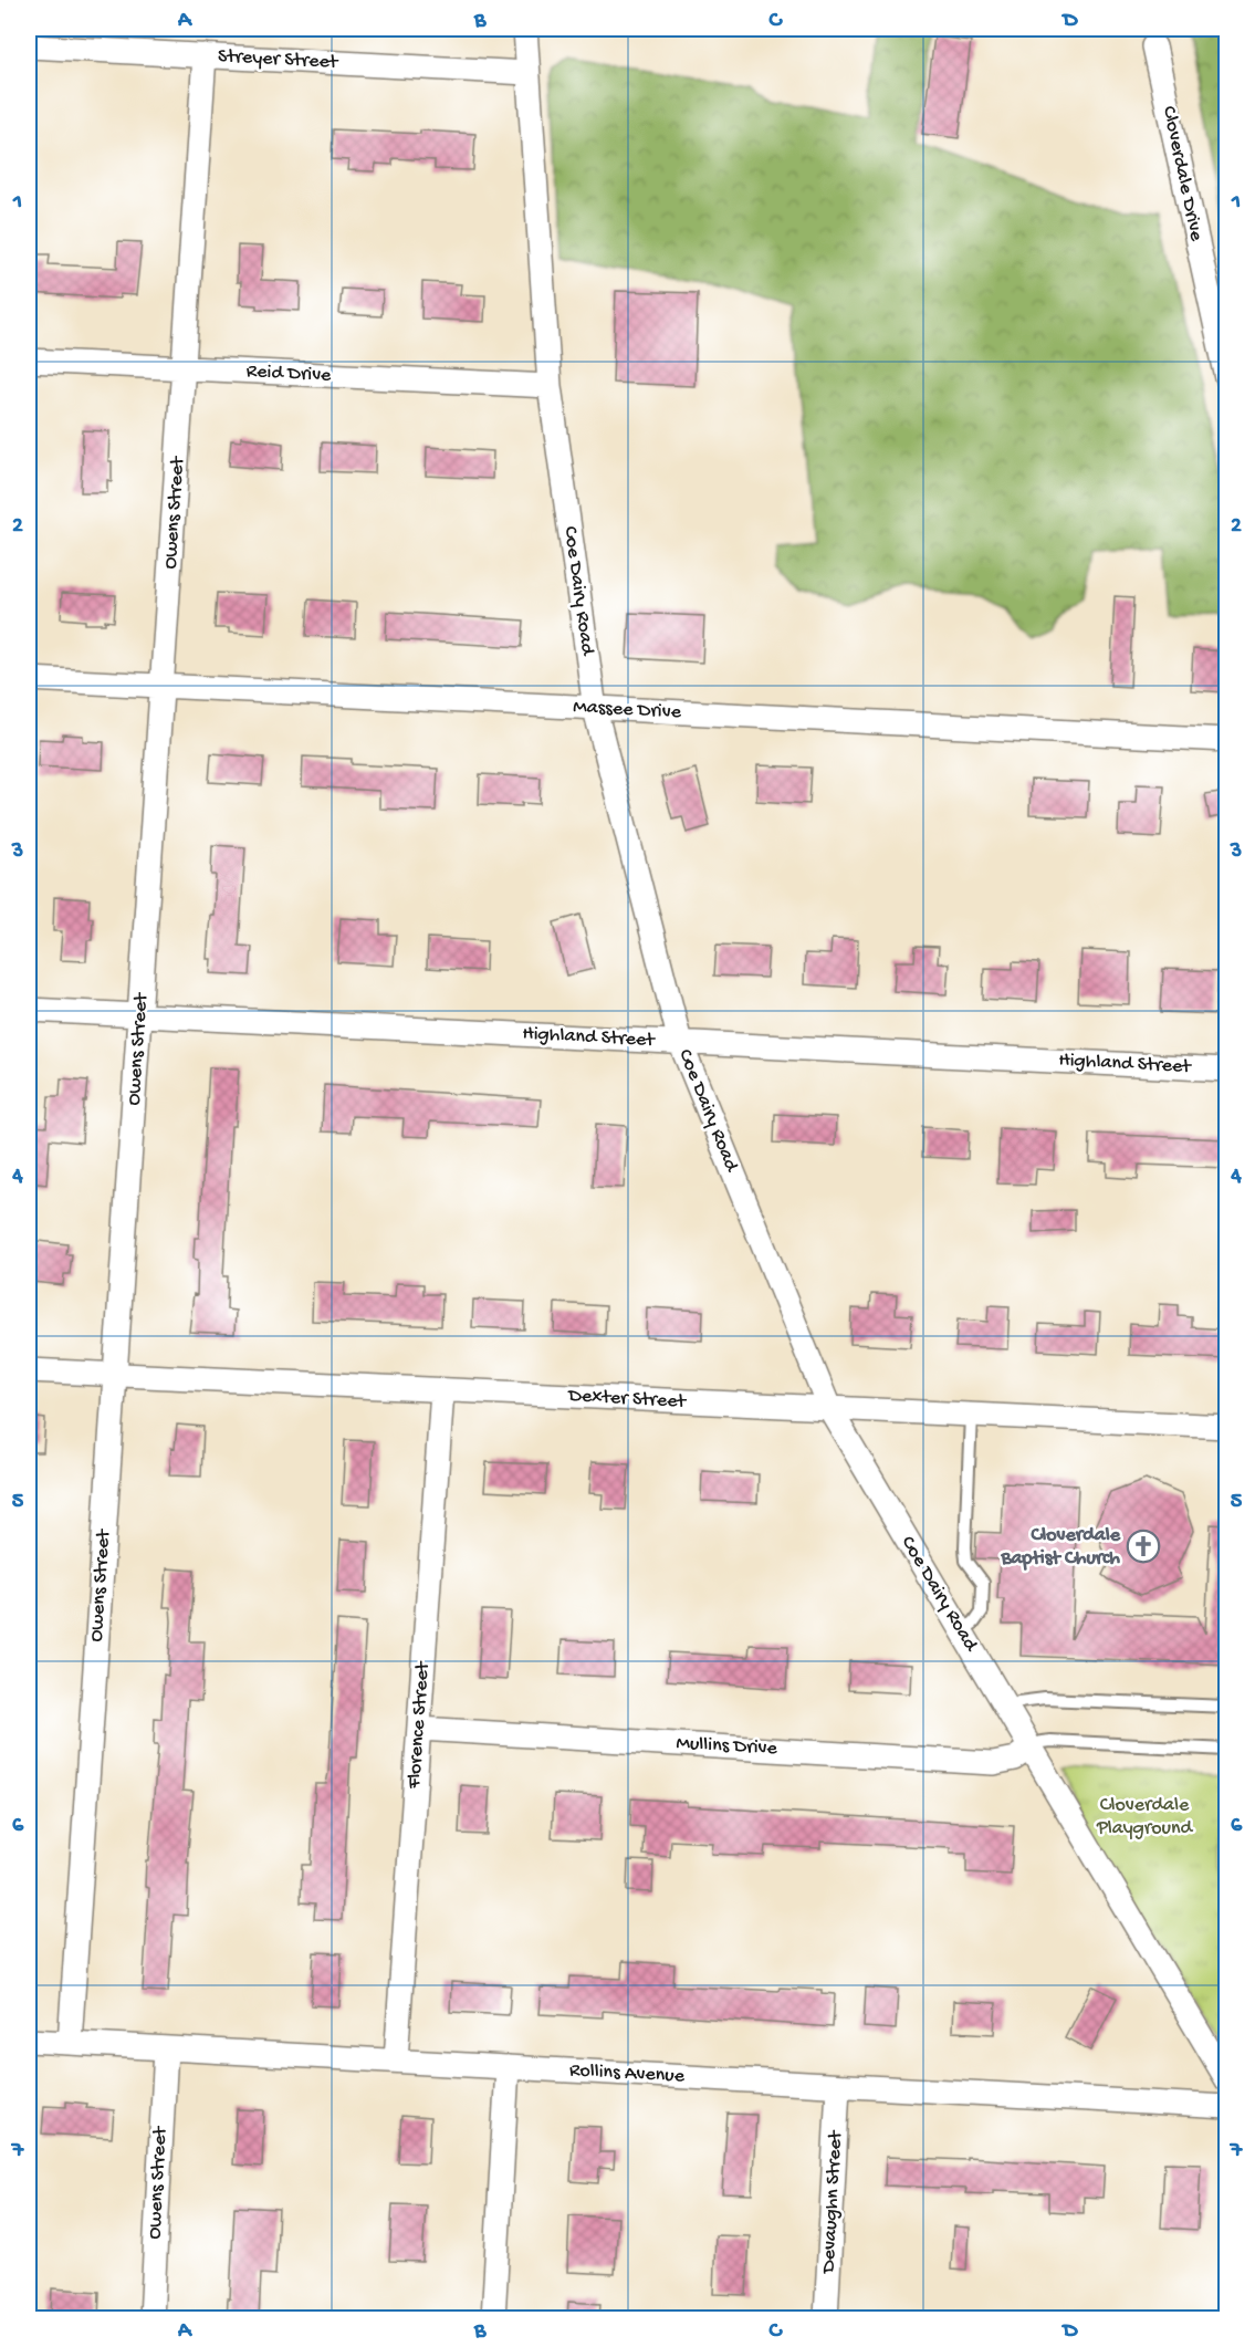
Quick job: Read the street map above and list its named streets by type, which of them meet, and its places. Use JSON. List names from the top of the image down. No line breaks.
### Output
{"streets":{"street":["Streyer Street","Cloverdale Drive","Reid Drive","Owens Street","Coe Dairy Road","Massee Drive","Highland Street","Dexter Street","Florence Street","Mullins Drive","Rollins Avenue","Devaughn Street"]},"crossings":[["Streyer Street","Owens Street"],["Streyer Street","Coe Dairy Road"],["Reid Drive","Owens Street"],["Reid Drive","Coe Dairy Road"],["Owens Street","Massee Drive"],["Owens Street","Highland Street"],["Owens Street","Dexter Street"],["Owens Street","Rollins Avenue"],["Coe Dairy Road","Massee Drive"],["Coe Dairy Road","Highland Street"],["Coe Dairy Road","Dexter Street"],["Coe Dairy Road","Mullins Drive"],["Dexter Street","Florence Street"],["Florence Street","Mullins Drive"],["Florence Street","Rollins Avenue"],["Rollins Avenue","Devaughn Street"]],"parks":["Cloverdale Playground"],"places":{"church":["Cloverdale Baptist Church"]},"grid":{"columns":["A","B","C","D"],"rows":["1","2","3","4","5","6","7"]}}
